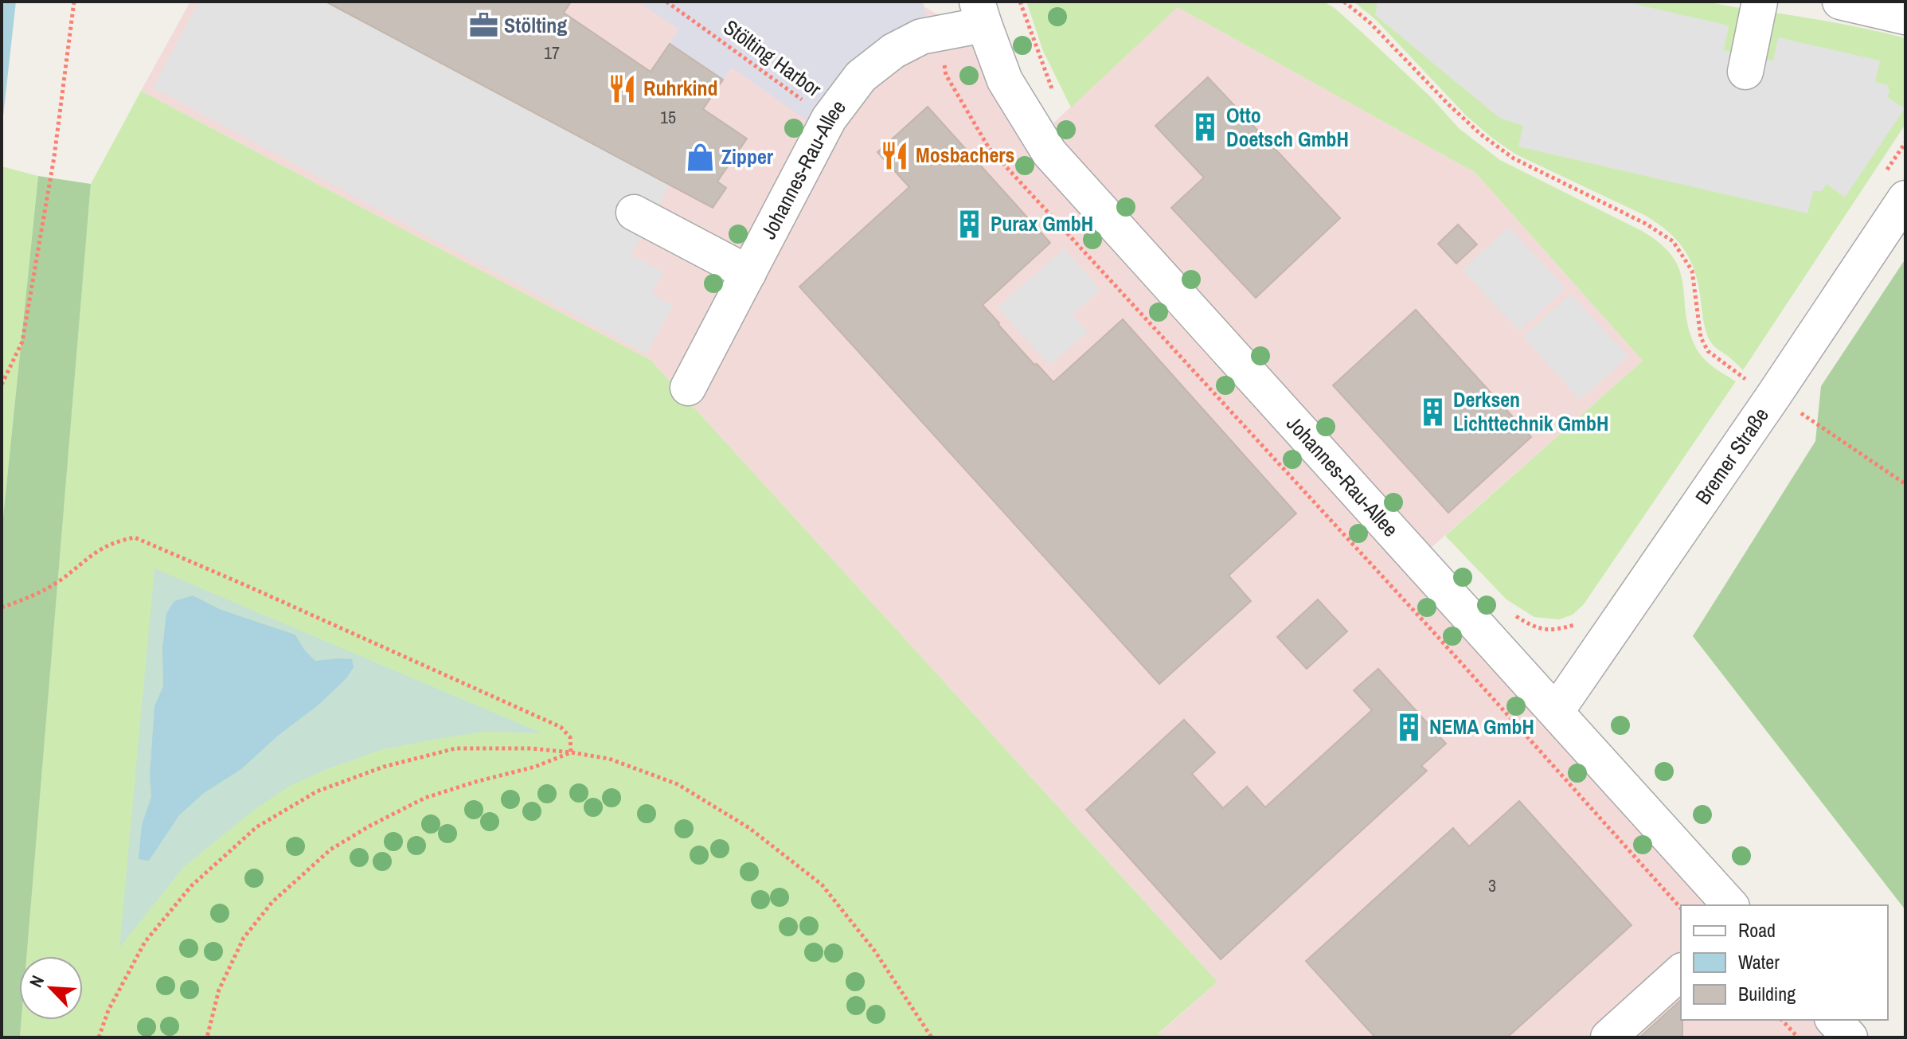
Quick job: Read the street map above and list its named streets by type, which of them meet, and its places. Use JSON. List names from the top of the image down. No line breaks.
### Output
{"streets":{"street":["Johannes-Rau-Allee","Bremer Straße"],"path":["Stölting Harbor"]},"crossings":[["Stölting Harbor","Johannes-Rau-Allee"],["Johannes-Rau-Allee","Bremer Straße"]],"places":{"office":["Stölting"],"restaurant":["Ruhrkind","Mosbachers"],"building":["Otto Doetsch GmbH","Purax GmbH","Derksen Lichttechnik GmbH","NEMA GmbH"],"shop":["Zipper"]},"house_numbers":["17","15","3"],"legend":["Road","Water","Building"],"north":"top left"}
